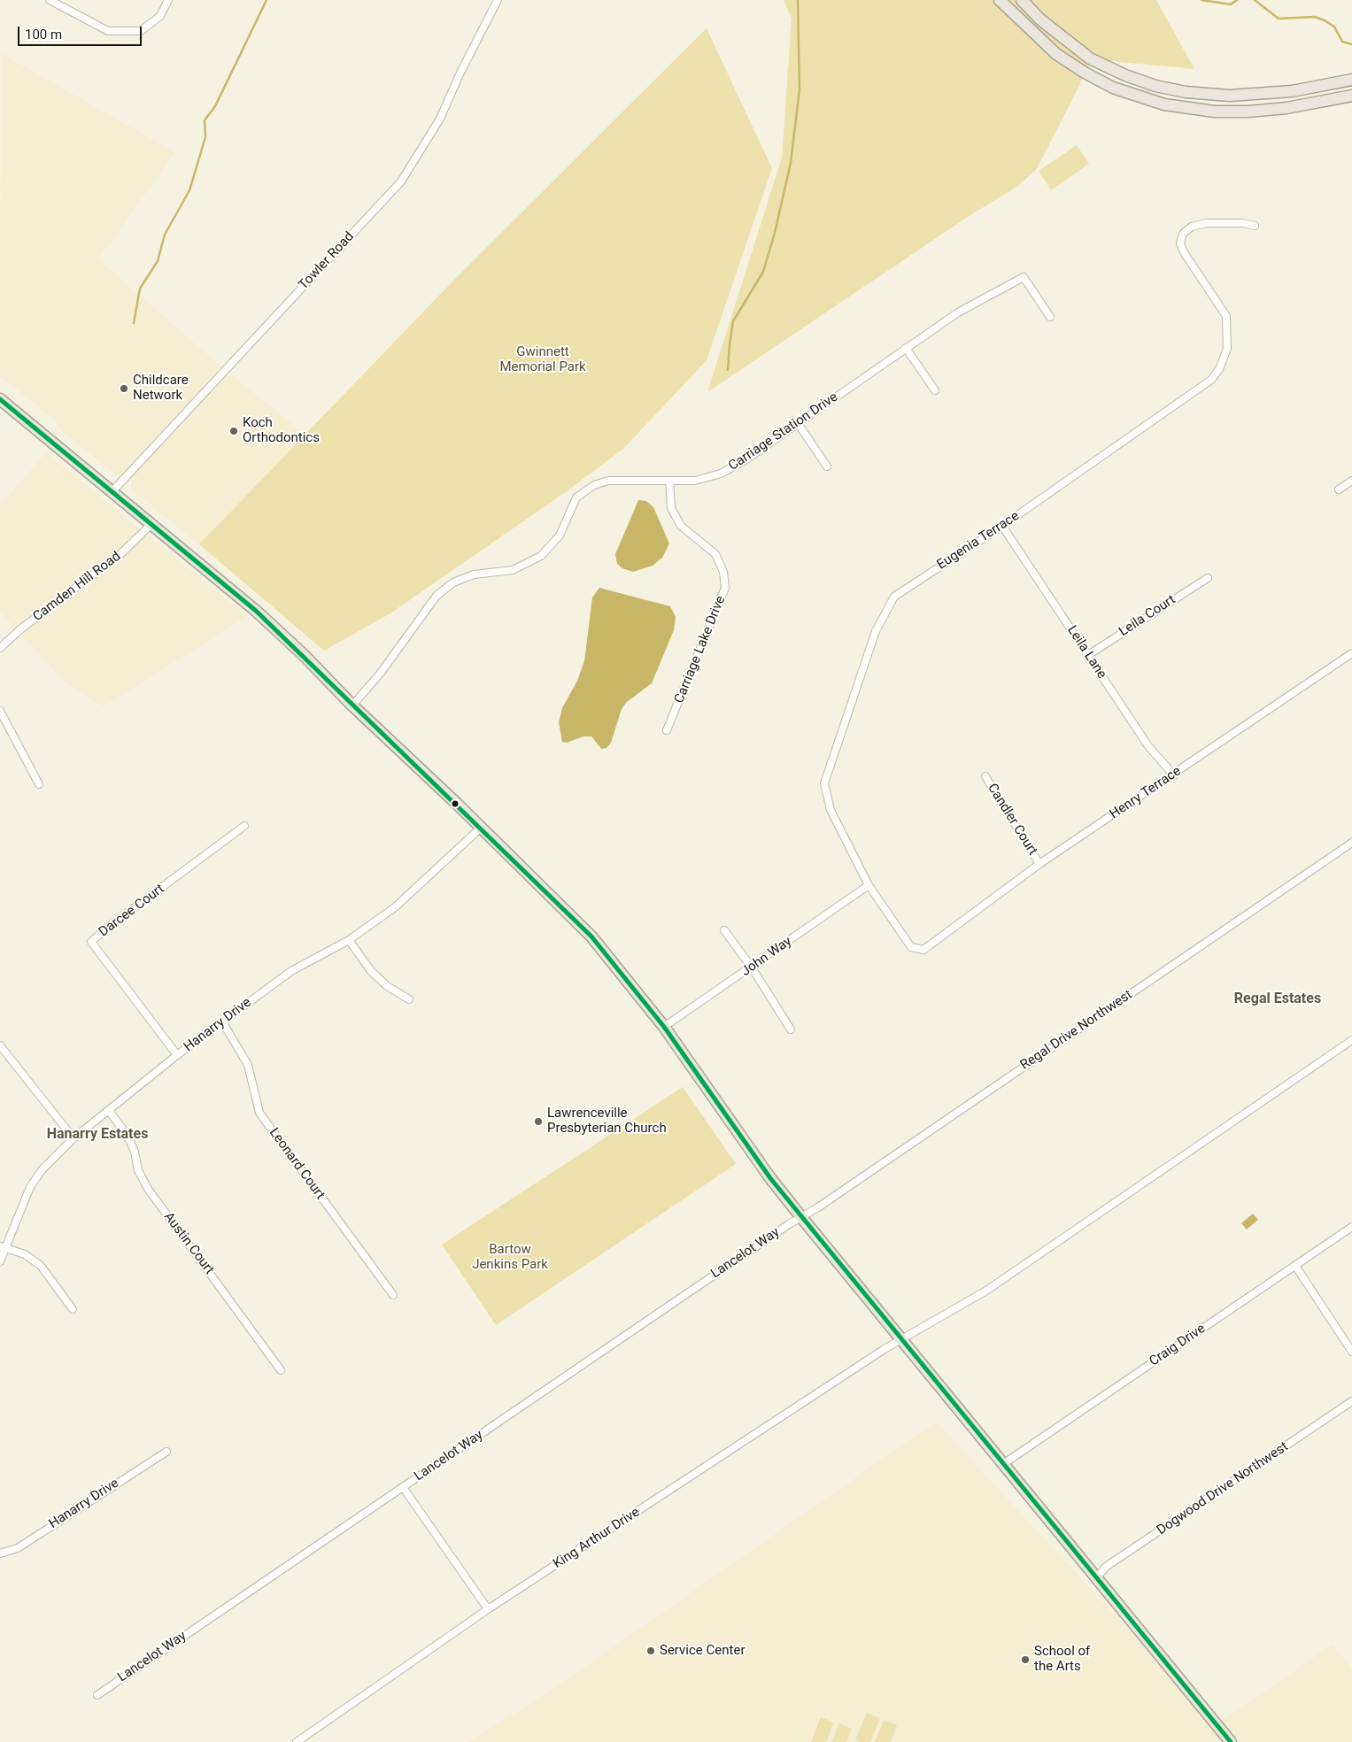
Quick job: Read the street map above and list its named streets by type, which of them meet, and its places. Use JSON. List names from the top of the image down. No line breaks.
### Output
{"streets":{"street":["Towler Road","Carriage Station Drive","Eugenia Terrace","Camden Hill Road","Leila Court","Carriage Lake Drive","Leila Lane","Henry Terrace","Candler Court","Darcee Court","John Way","Hanarry Drive","Regal Drive Northwest","Leonard Court","Austin Court","Lancelot Way","Craig Drive","Dogwood Drive Northwest","King Arthur Drive"]},"crossings":[["Carriage Station Drive","Carriage Lake Drive"],["Eugenia Terrace","Leila Lane"],["Eugenia Terrace","Henry Terrace"],["Eugenia Terrace","John Way"],["Leila Court","Leila Lane"],["Leila Lane","Henry Terrace"],["Henry Terrace","Candler Court"],["Darcee Court","Hanarry Drive"],["Hanarry Drive","Leonard Court"],["Hanarry Drive","Austin Court"],["Regal Drive Northwest","Lancelot Way"]],"districts":["Regal Estates","Hanarry Estates"],"parks":["Gwinnett Memorial Park","Bartow Jenkins Park"],"places":["Childcare Network","Koch Orthodontics","Lawrenceville Presbyterian Church","Service Center","School of the Arts"],"scale_bar":"100 m"}
